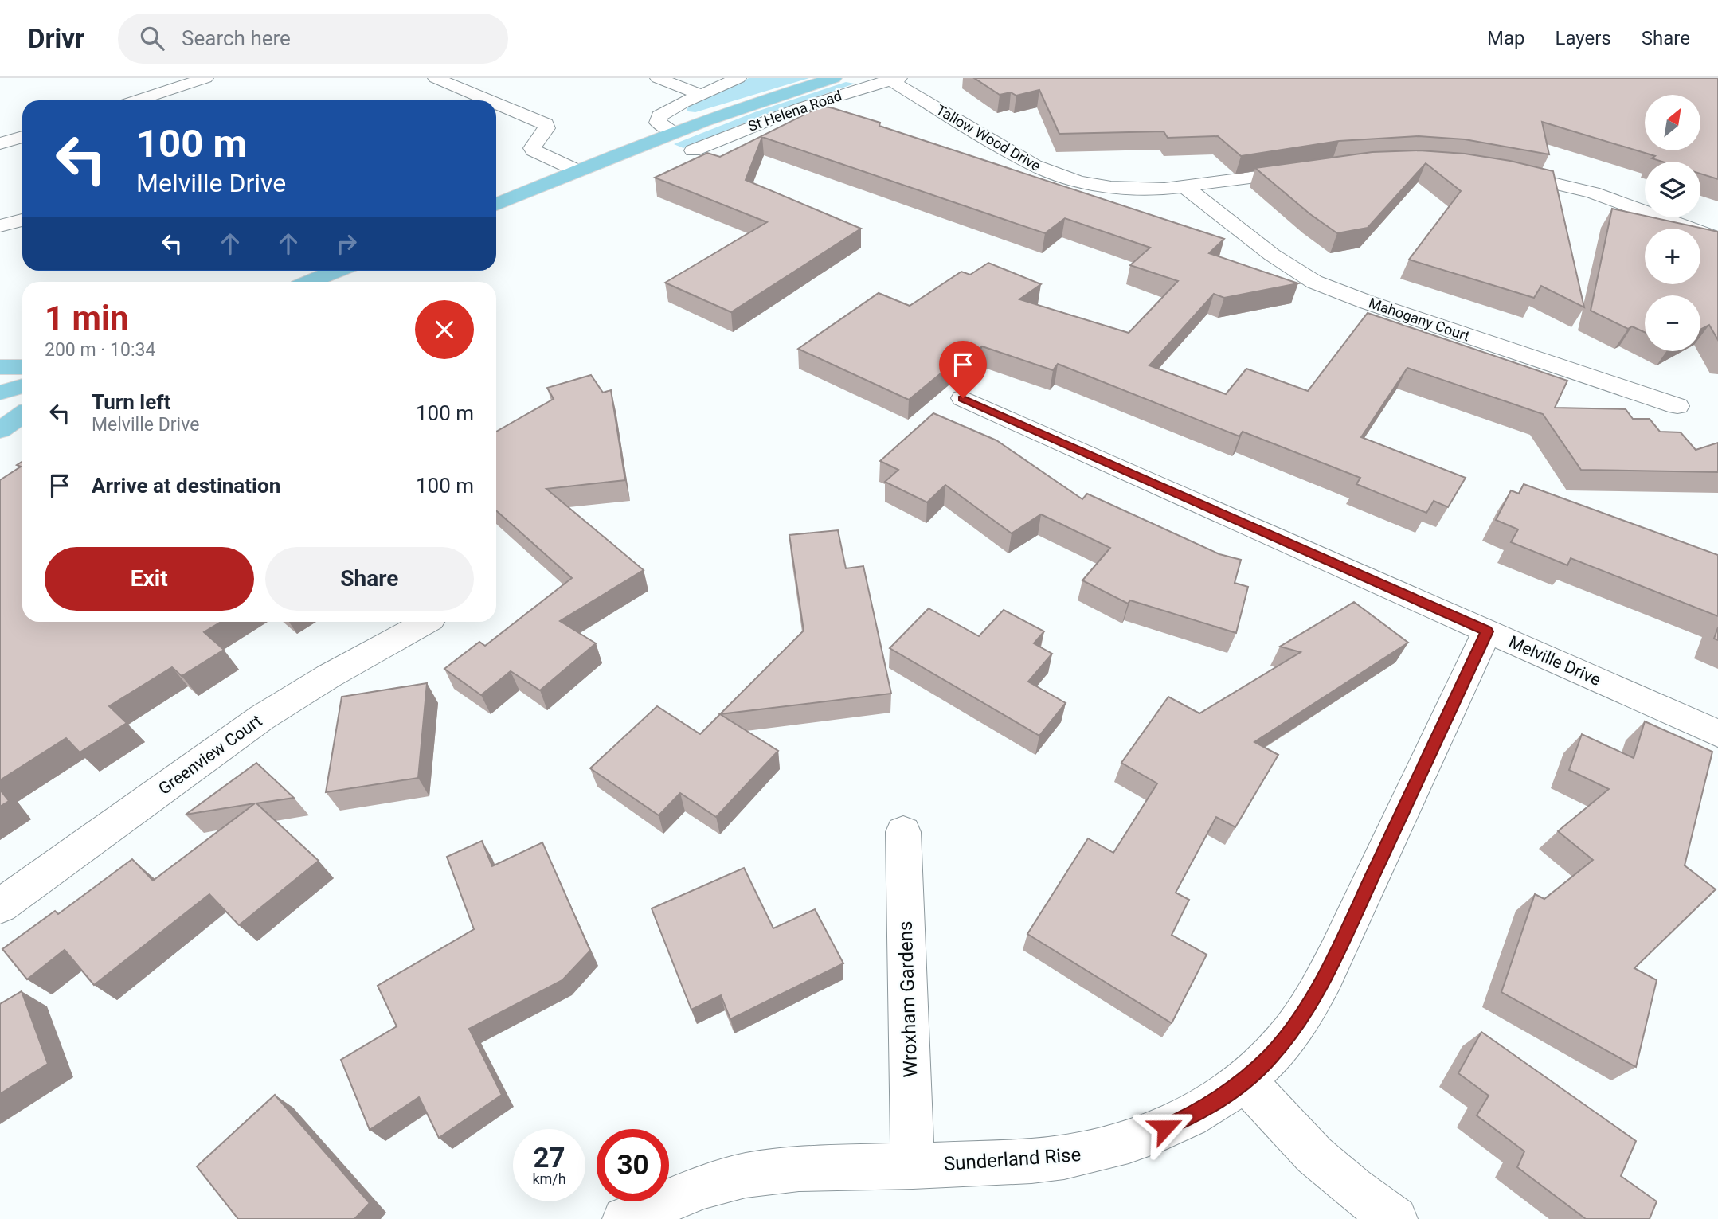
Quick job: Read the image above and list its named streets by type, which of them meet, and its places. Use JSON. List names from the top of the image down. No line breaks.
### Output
{"streets":{"main road":["St Helena Road"],"street":["Tallow Wood Drive","Mahogany Court","Melville Drive","Greenview Court","Wroxham Gardens","Sunderland Rise"]},"crossings":[["St Helena Road","Tallow Wood Drive"],["Tallow Wood Drive","Mahogany Court"],["Melville Drive","Sunderland Rise"],["Wroxham Gardens","Sunderland Rise"]],"north":"top right","page":{"header":"Drivr","search":"Search here","nav":["Map","Layers","Share"],"map_buttons":["+","−"],"turn":["100 m","Melville Drive"],"heading":["1 min","200 m · 10:34"],"list":[{"name":"Turn left","note":"Melville Drive","value":"100 m"},{"name":"Arrive at destination","value":"100 m"}],"buttons":["Exit","Share"],"speed":"27 km/h","limit":"30"}}
